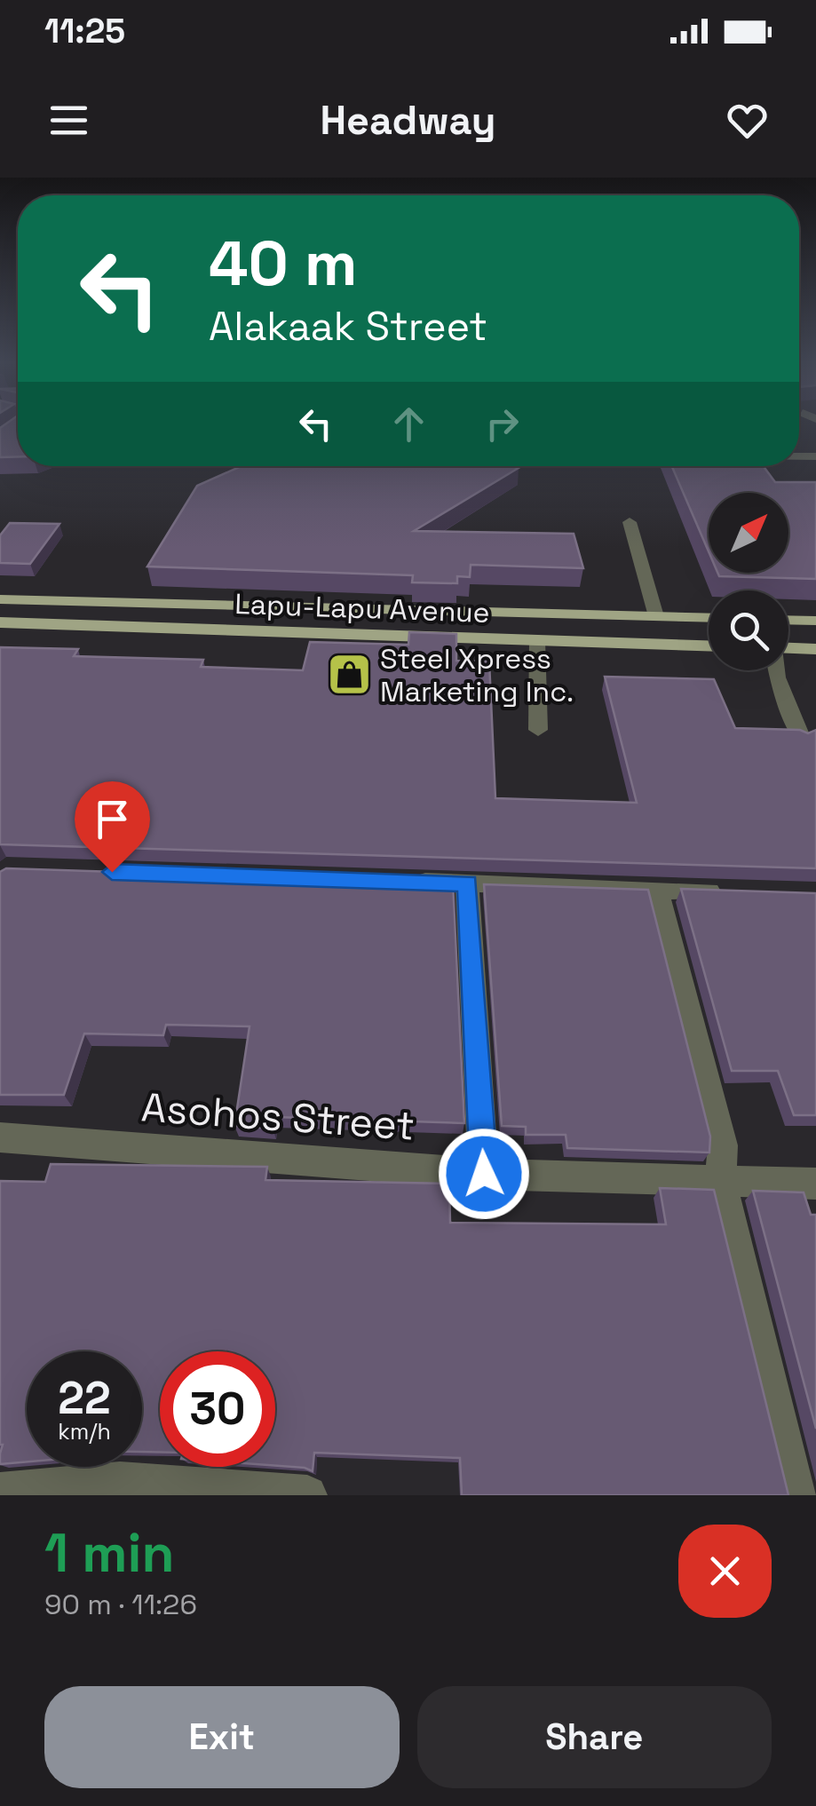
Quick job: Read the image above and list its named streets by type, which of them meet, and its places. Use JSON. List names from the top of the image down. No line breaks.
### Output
{"streets":{"main road":["Lapu-Lapu Avenue"],"street":["Asohos Street"]},"places":{"shop":["Steel Xpress Marketing Inc."]},"north":"top right","page":{"status":"11:25","header":"Headway","turn":["40 m","Alakaak Street"],"speed":"22 km/h","limit":"30","heading":["1 min","90 m · 11:26"],"buttons":["Exit","Share"]}}
